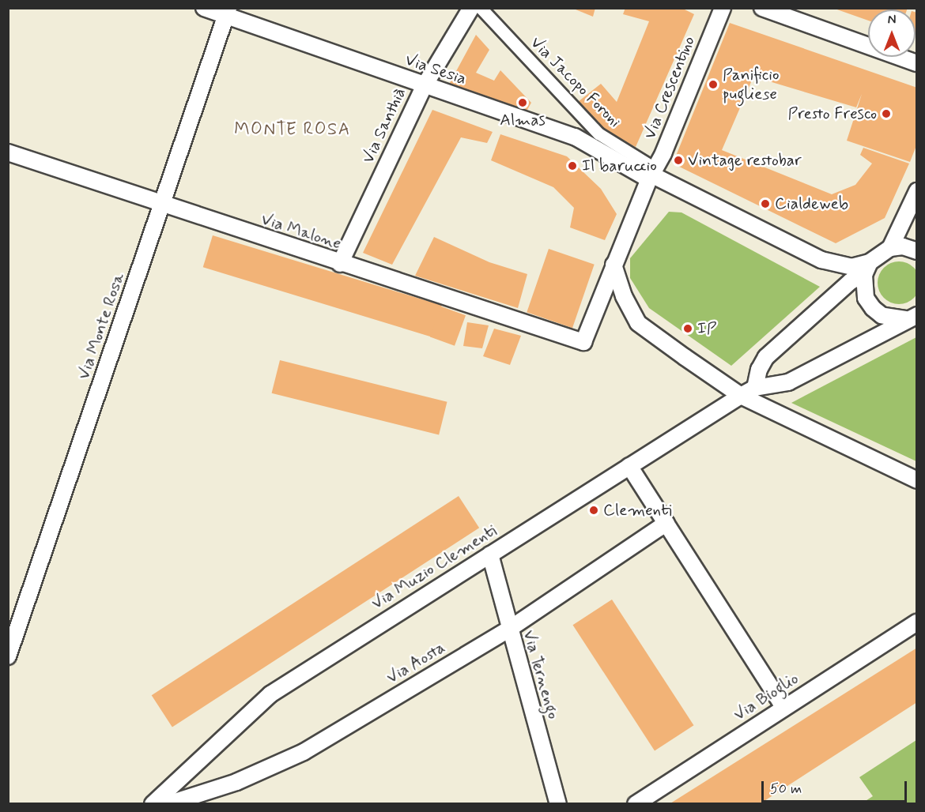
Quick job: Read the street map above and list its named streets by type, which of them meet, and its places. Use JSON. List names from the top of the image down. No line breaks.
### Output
{"streets":{"street":["Via Sesia","Via Jacopo Foroni","Via Crescentino","Via Santhià","Via Malone","Via Monte Rosa","Via Muzio Clementi","Via Aosta","Via Ternengo","Via Bioglio"]},"crossings":[["Via Sesia","Via Jacopo Foroni"],["Via Sesia","Via Crescentino"],["Via Sesia","Via Santhià"],["Via Sesia","Via Monte Rosa"],["Via Jacopo Foroni","Via Crescentino"],["Via Crescentino","Via Malone"],["Via Santhià","Via Malone"],["Via Malone","Via Monte Rosa"],["Via Muzio Clementi","Via Ternengo"],["Via Aosta","Via Ternengo"]],"districts":["MONTE ROSA"],"places":["Panificio pugliese","Almas","Presto Fresco","Vintage restobar","Il baruccio","Cialdeweb","IP","Clementi"],"scale_bar":"50 m","north":"top"}
